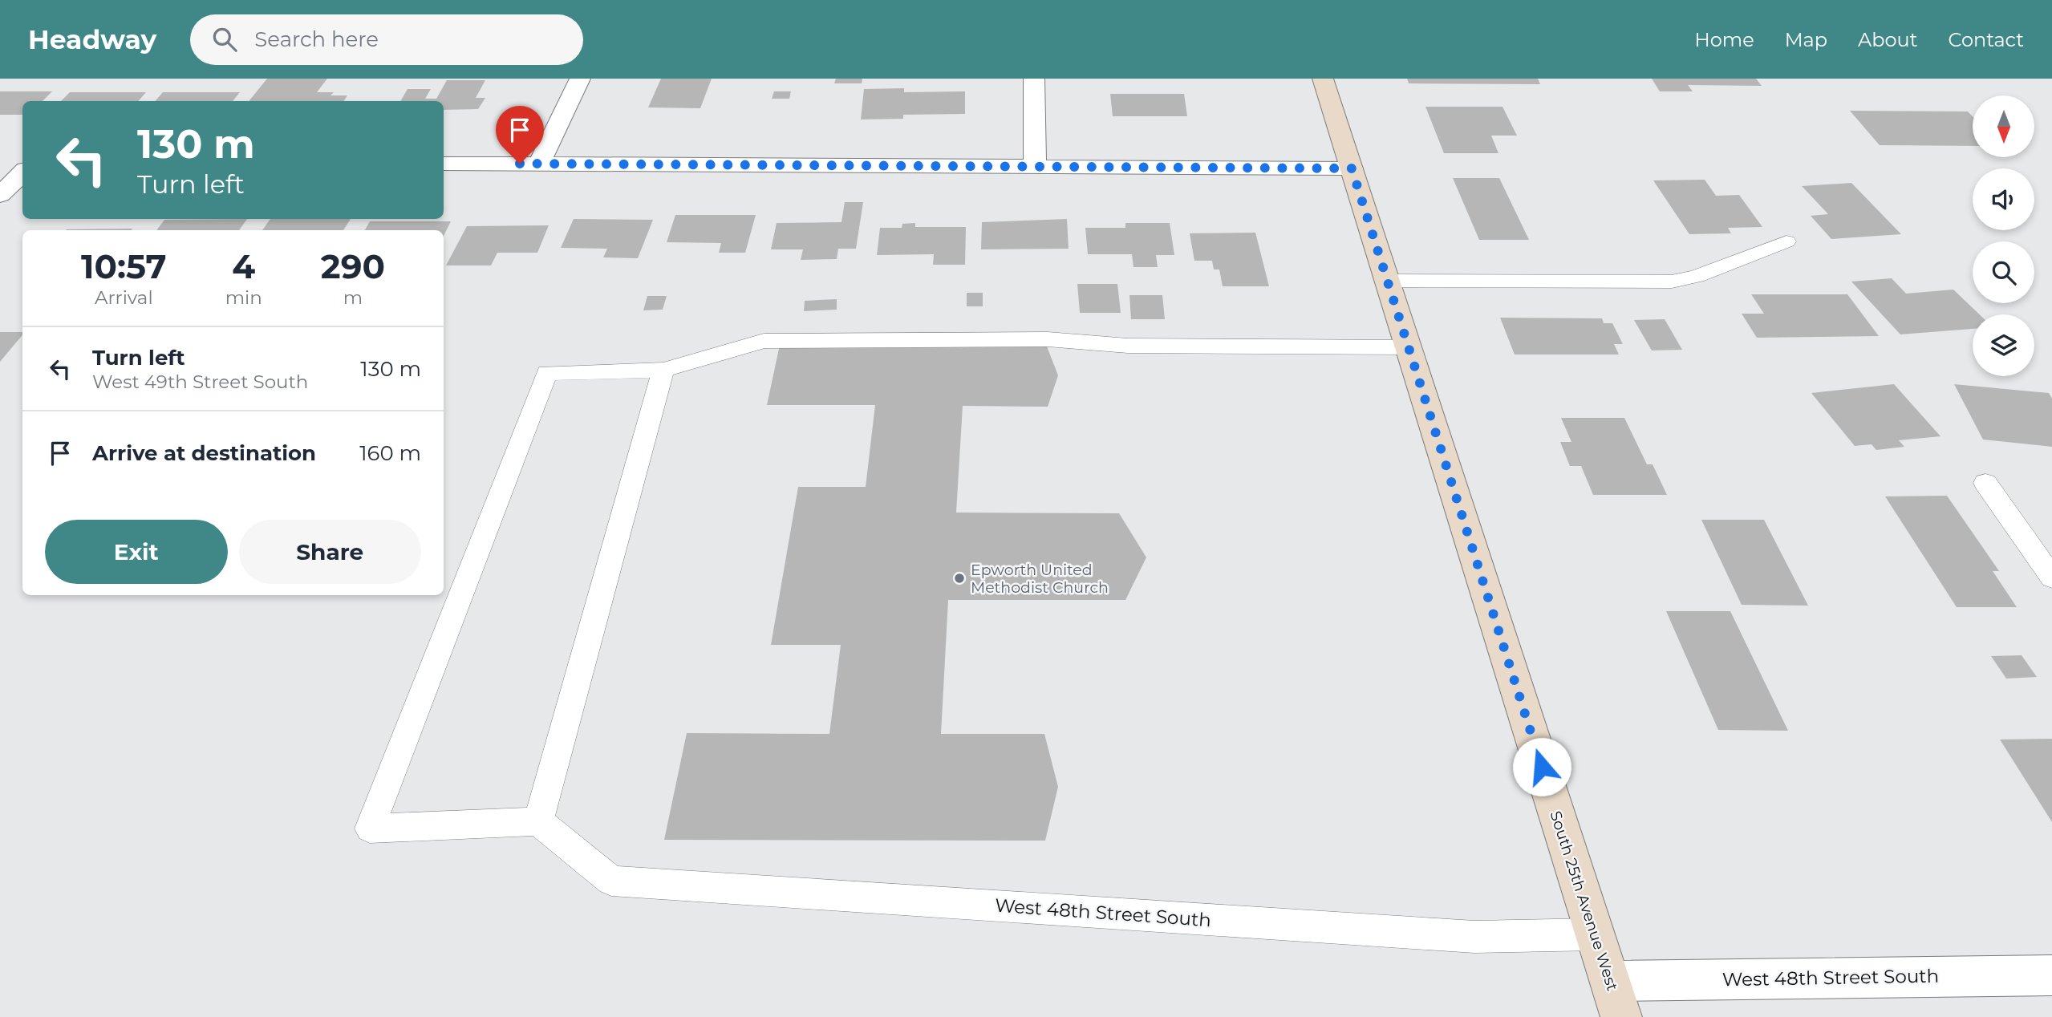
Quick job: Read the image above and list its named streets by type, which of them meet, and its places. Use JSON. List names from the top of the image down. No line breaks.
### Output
{"streets":{"street":["South 25th Avenue West","West 48th Street South"]},"crossings":[["South 25th Avenue West","West 48th Street South"]],"places":["Epworth United Methodist Church"],"north":"bottom","page":{"header":"Headway","search":"Search here","nav":["Home","Map","About","Contact"],"turn":["130 m","Turn left"],"eta":["10:57","Arrival","4","min","290","m"],"list":[{"name":"Turn left","note":"West 49th Street South","value":"130 m"},{"name":"Arrive at destination","value":"160 m"}],"buttons":["Exit","Share"]}}
